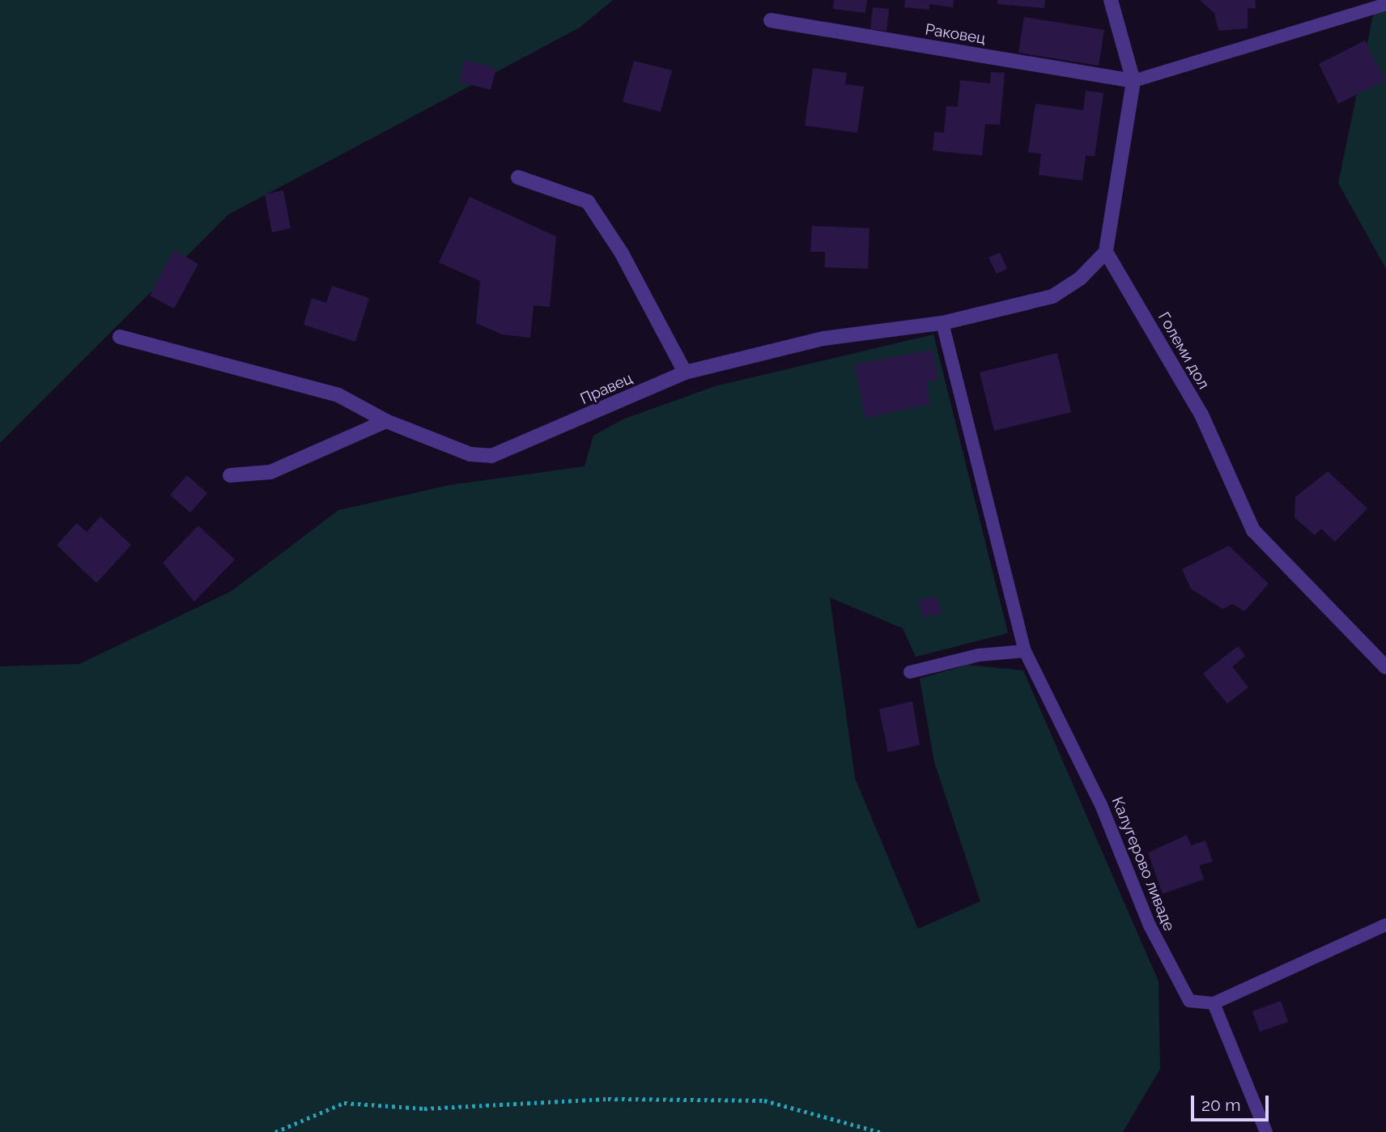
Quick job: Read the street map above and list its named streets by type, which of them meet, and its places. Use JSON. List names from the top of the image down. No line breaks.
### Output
{"streets":{"street":["Раковец","Големи дол","Правец"],"lane":["Калугерово ливаде"]},"crossings":[["Големи дол","Правец"],["Правец","Калугерово ливаде"]],"scale_bar":"20 m"}
